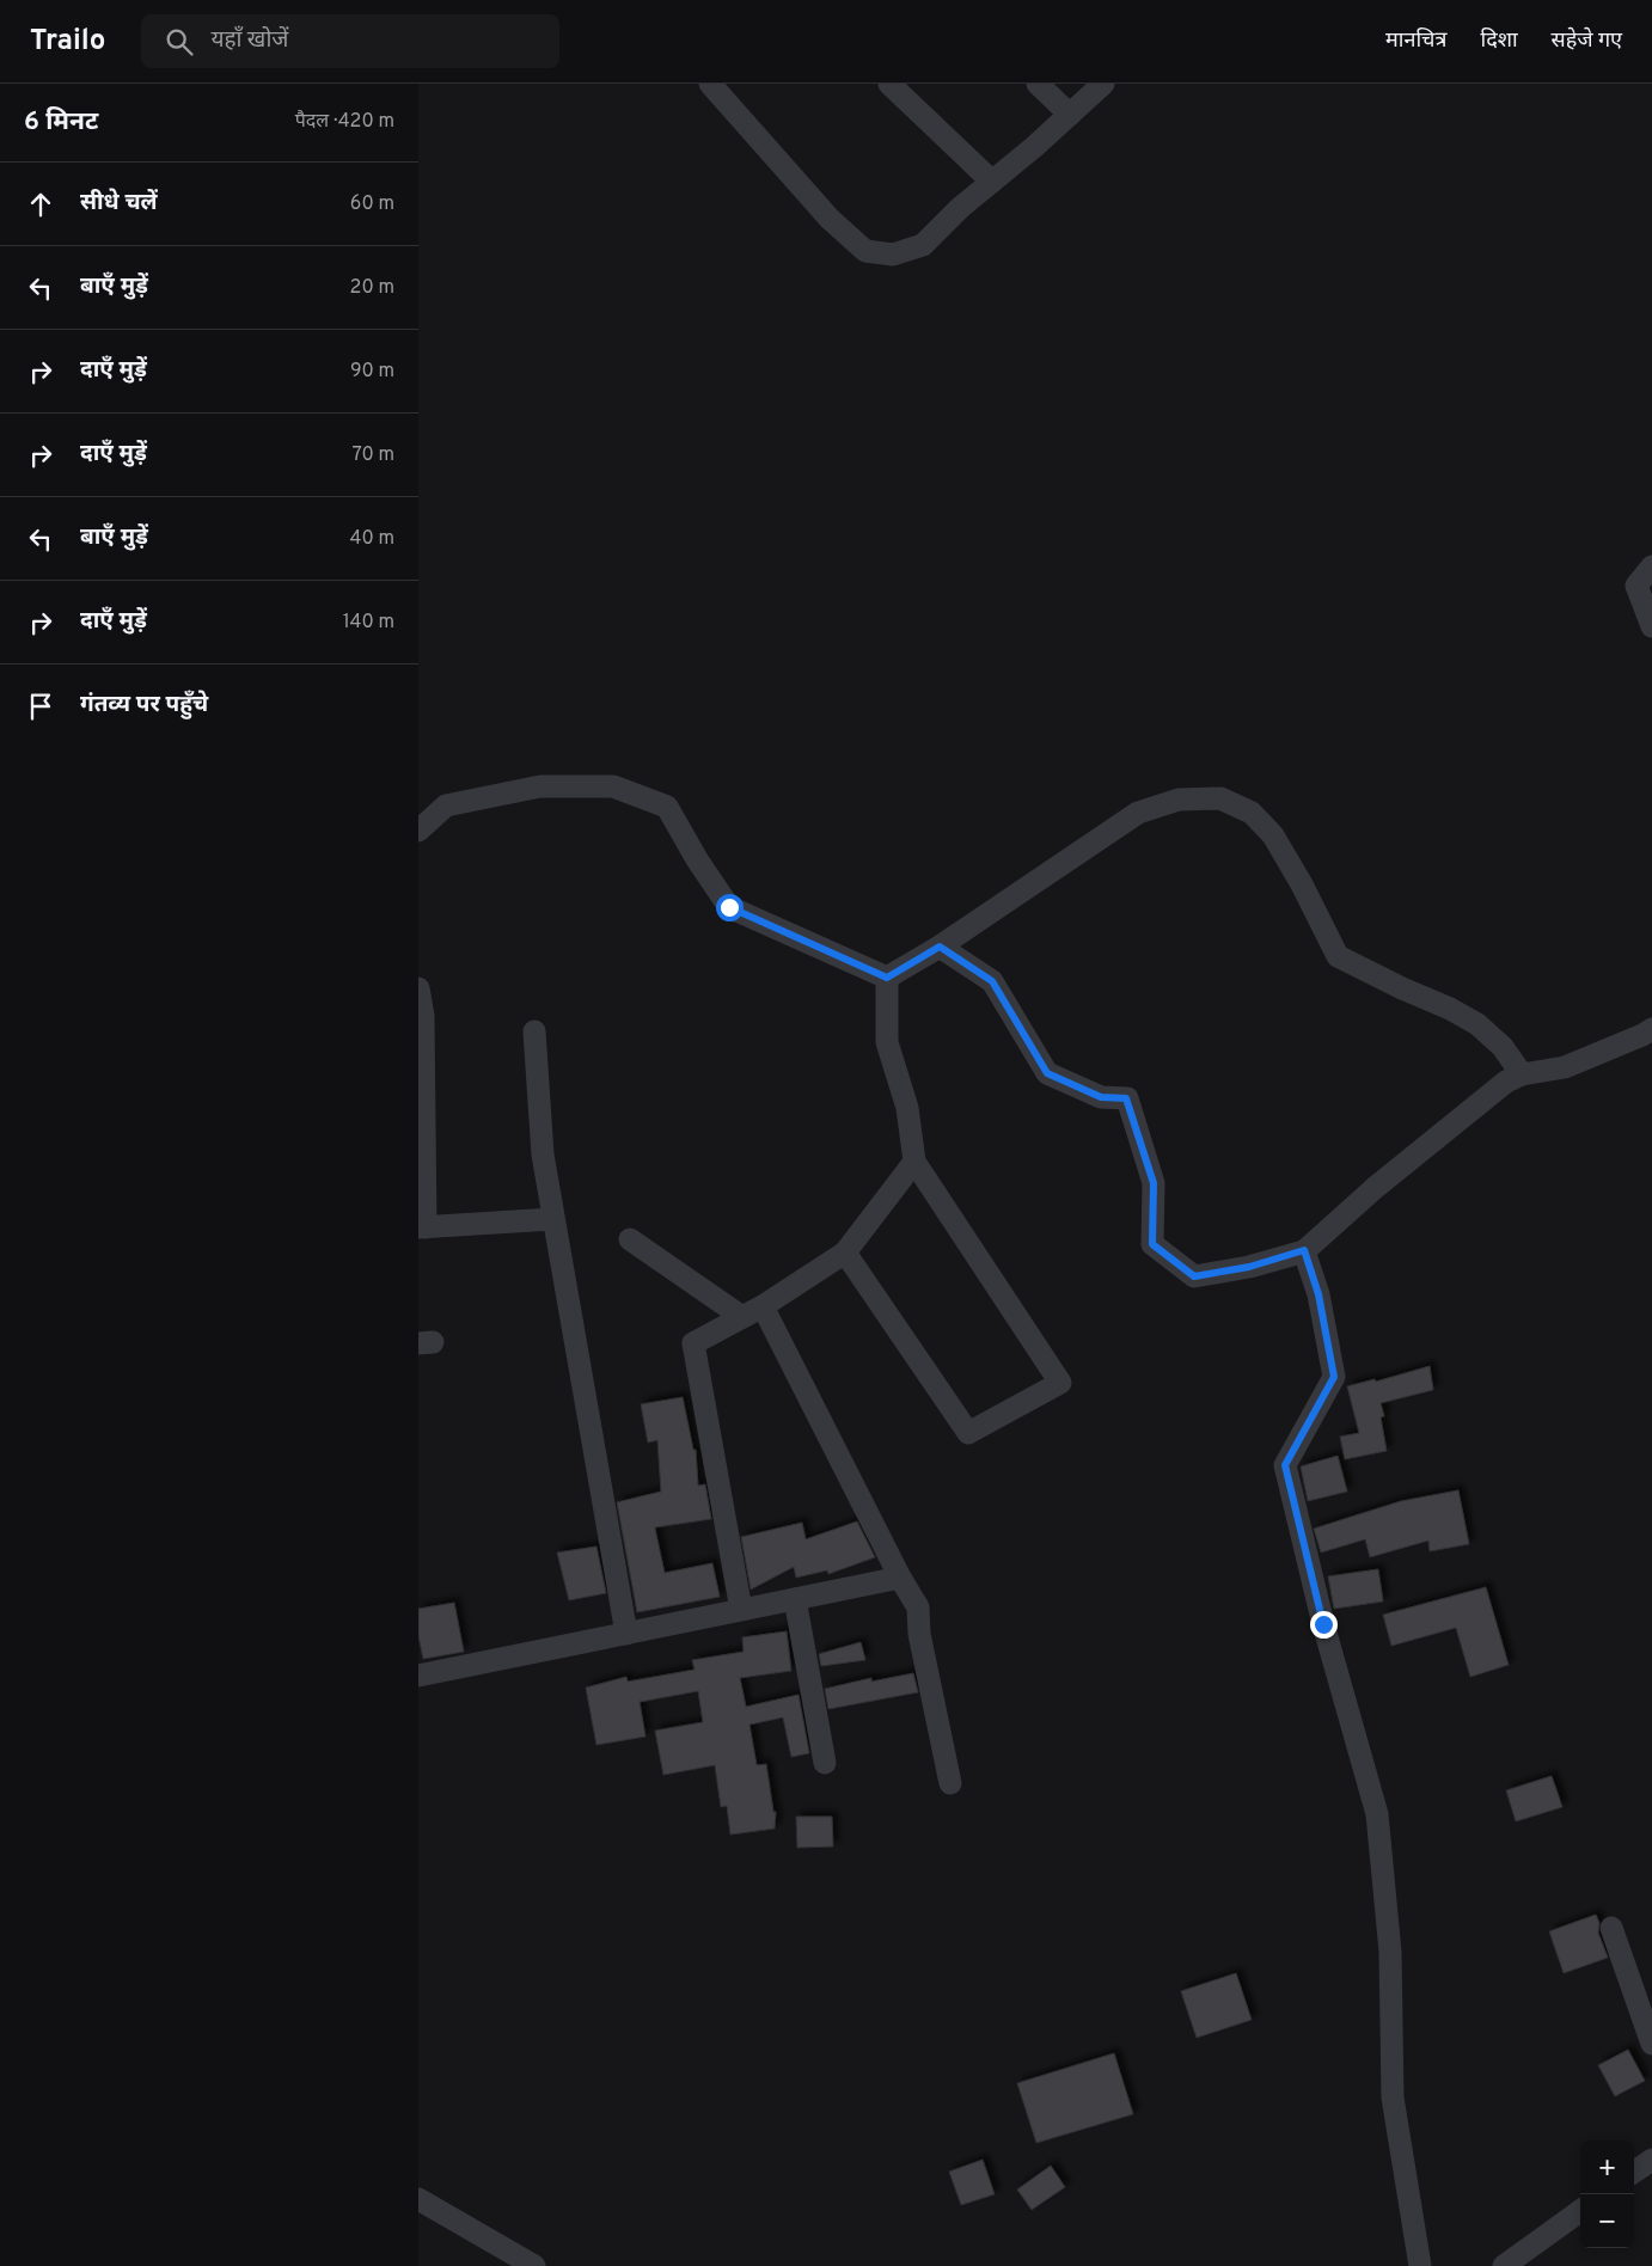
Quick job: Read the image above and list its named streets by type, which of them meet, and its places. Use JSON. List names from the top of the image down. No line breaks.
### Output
{"page":{"header":"Trailo","search":"यहाँ खोजें","nav":["मानचित्र","दिशा","सहेजे गए"],"heading":["6 मिनट","पैदल · 420 m"],"list":[["सीधे चलें","60 m"],["बाएँ मुड़ें","20 m"],["दाएँ मुड़ें","90 m"],["दाएँ मुड़ें","70 m"],["बाएँ मुड़ें","40 m"],["दाएँ मुड़ें","140 m"],"गंतव्य पर पहुँचे"],"map_buttons":["+","−"]}}
